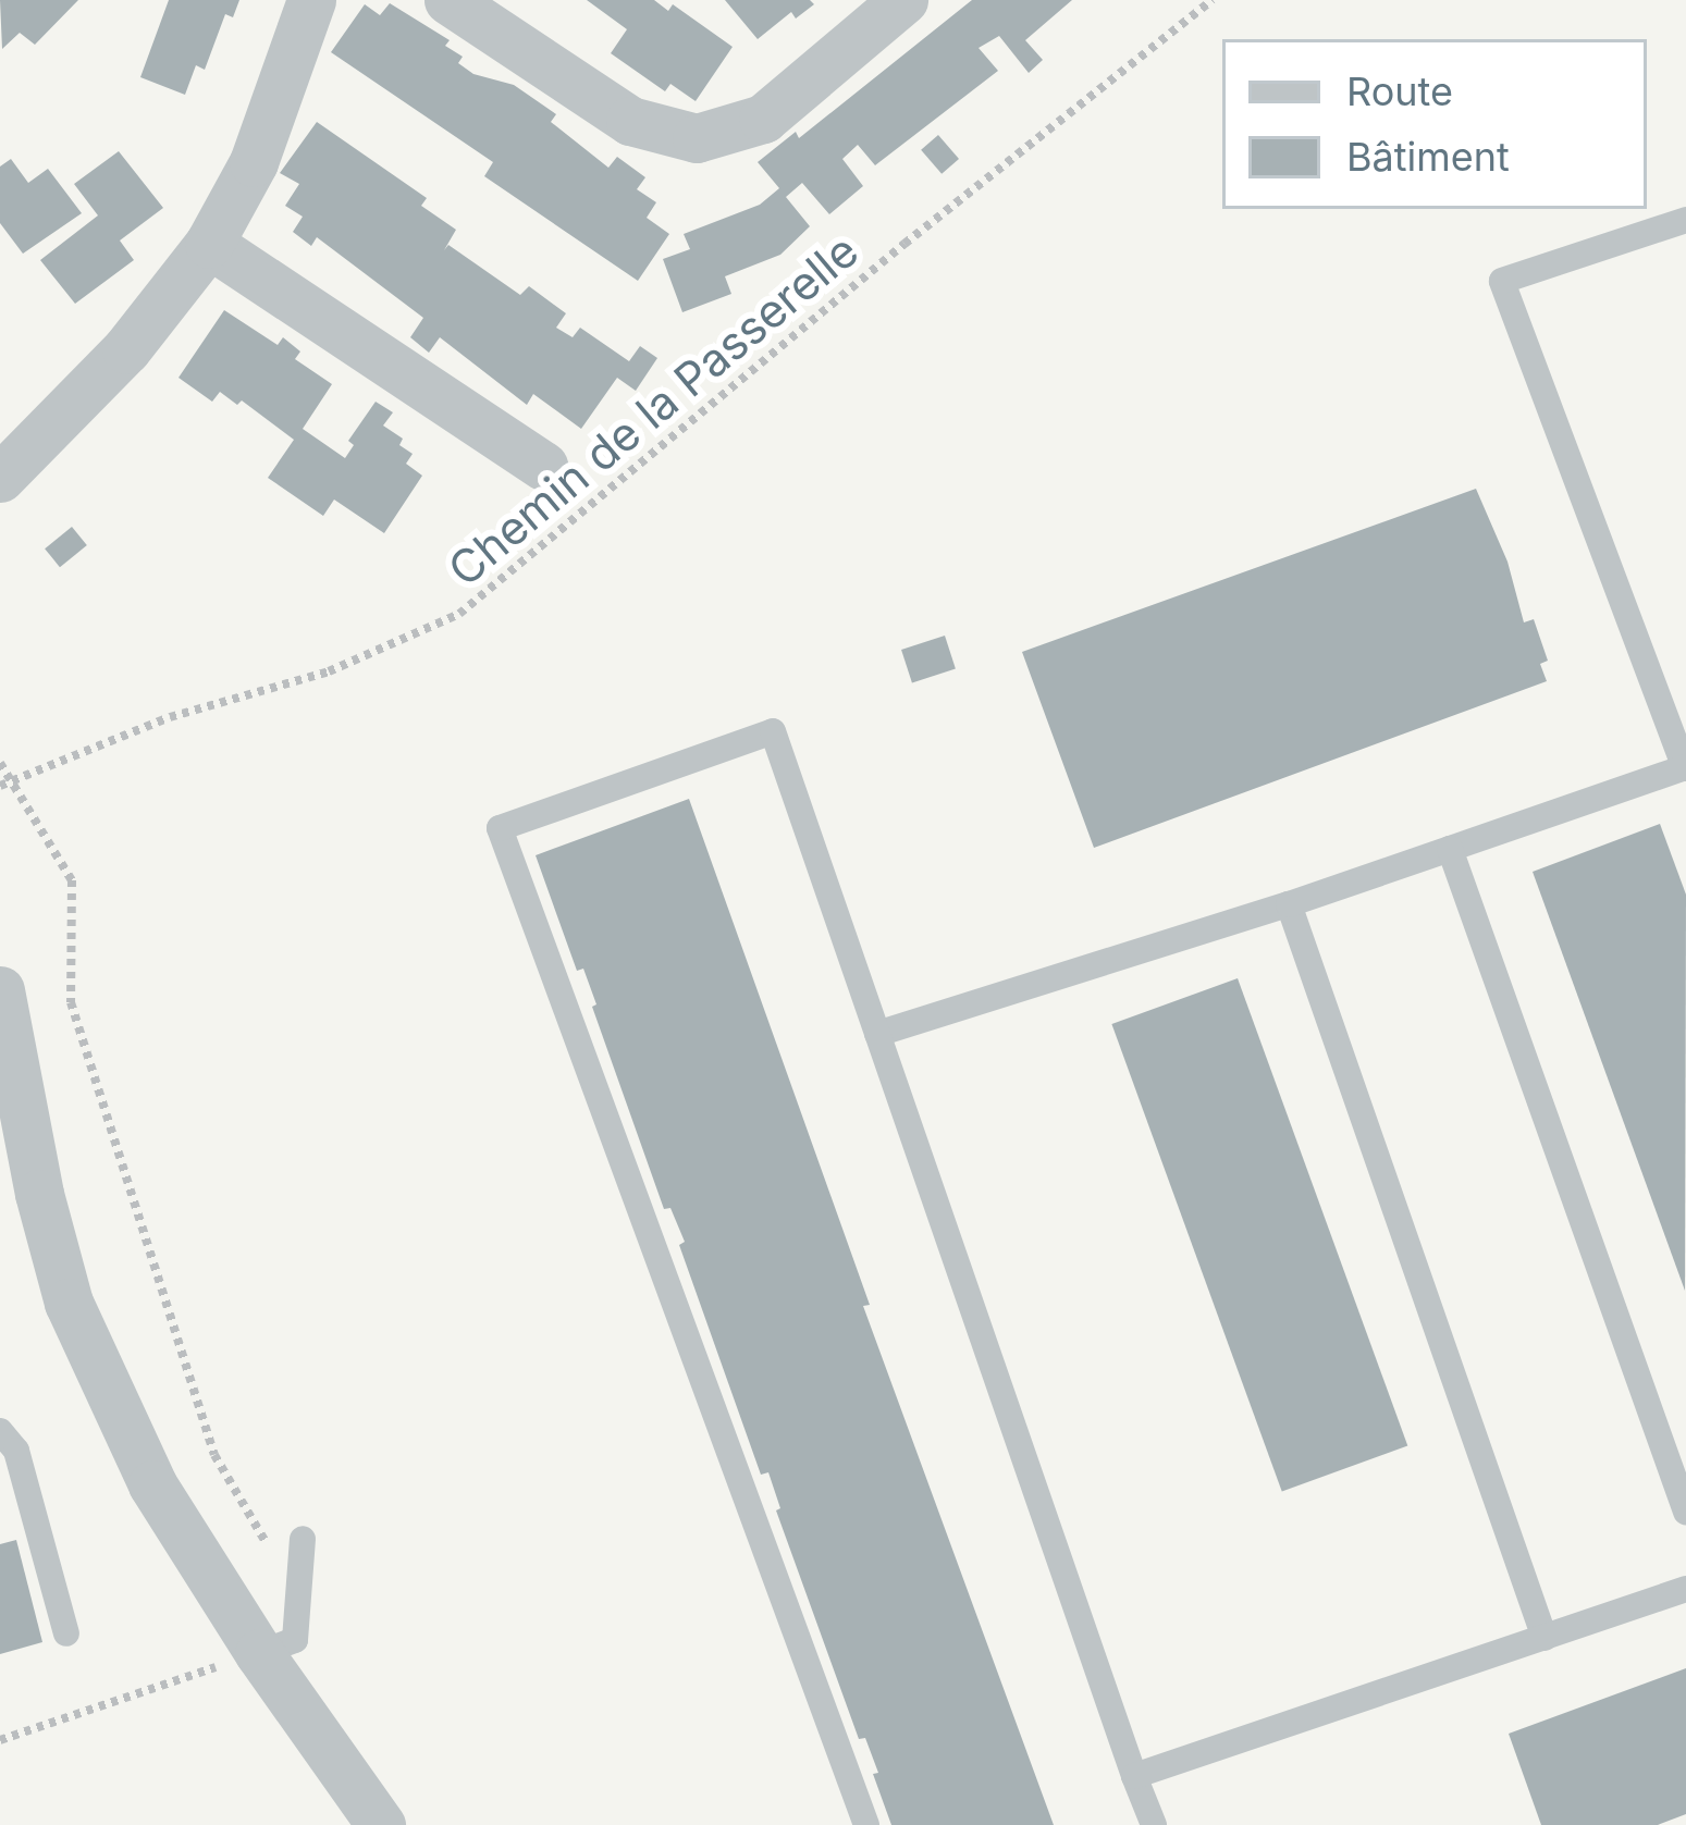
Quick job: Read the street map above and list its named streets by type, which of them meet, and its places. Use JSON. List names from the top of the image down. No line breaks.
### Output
{"streets":{"path":["Chemin de la Passerelle"]},"legend":["Route","Bâtiment"]}
